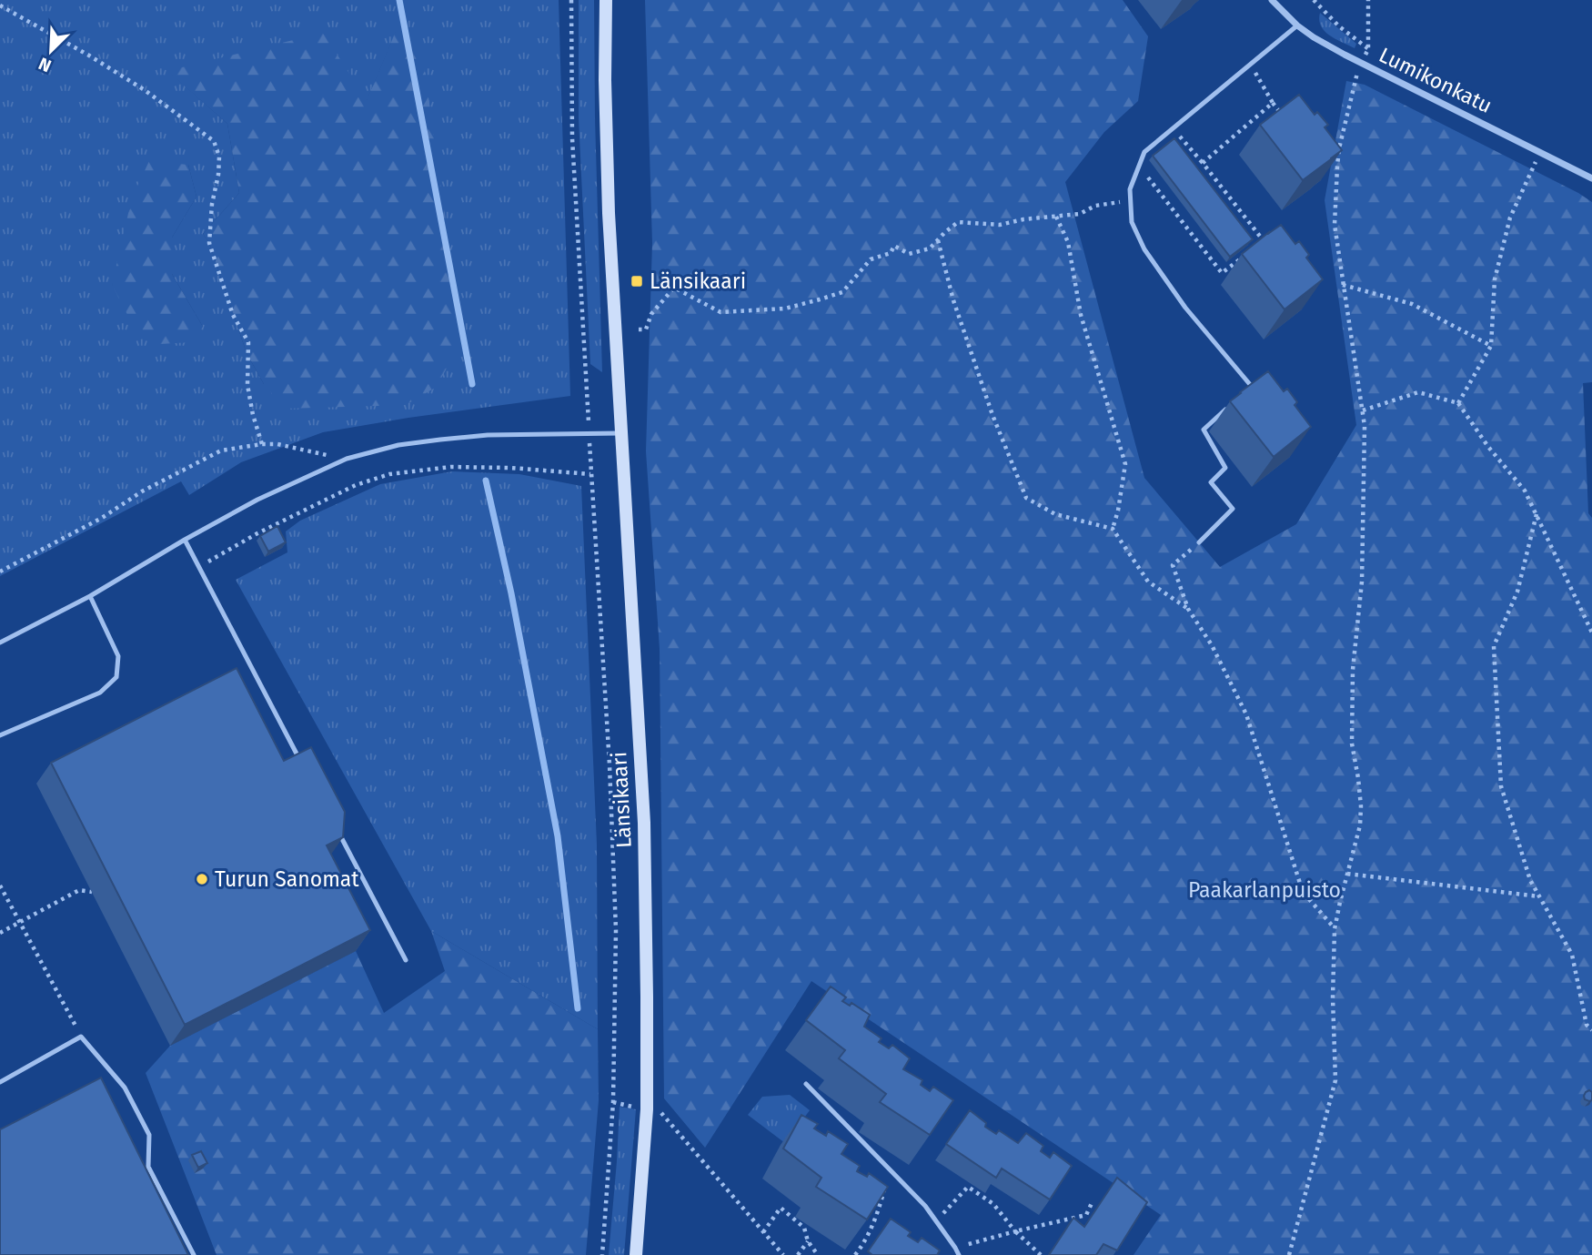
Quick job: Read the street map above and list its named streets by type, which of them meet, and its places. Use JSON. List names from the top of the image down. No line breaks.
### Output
{"streets":{"street":["Lumikonkatu","Länsikaari"]},"parks":["Paakarlanpuisto"],"places":{"transit":["Länsikaari"],"other":["Turun Sanomat"]},"north":"bottom left"}
